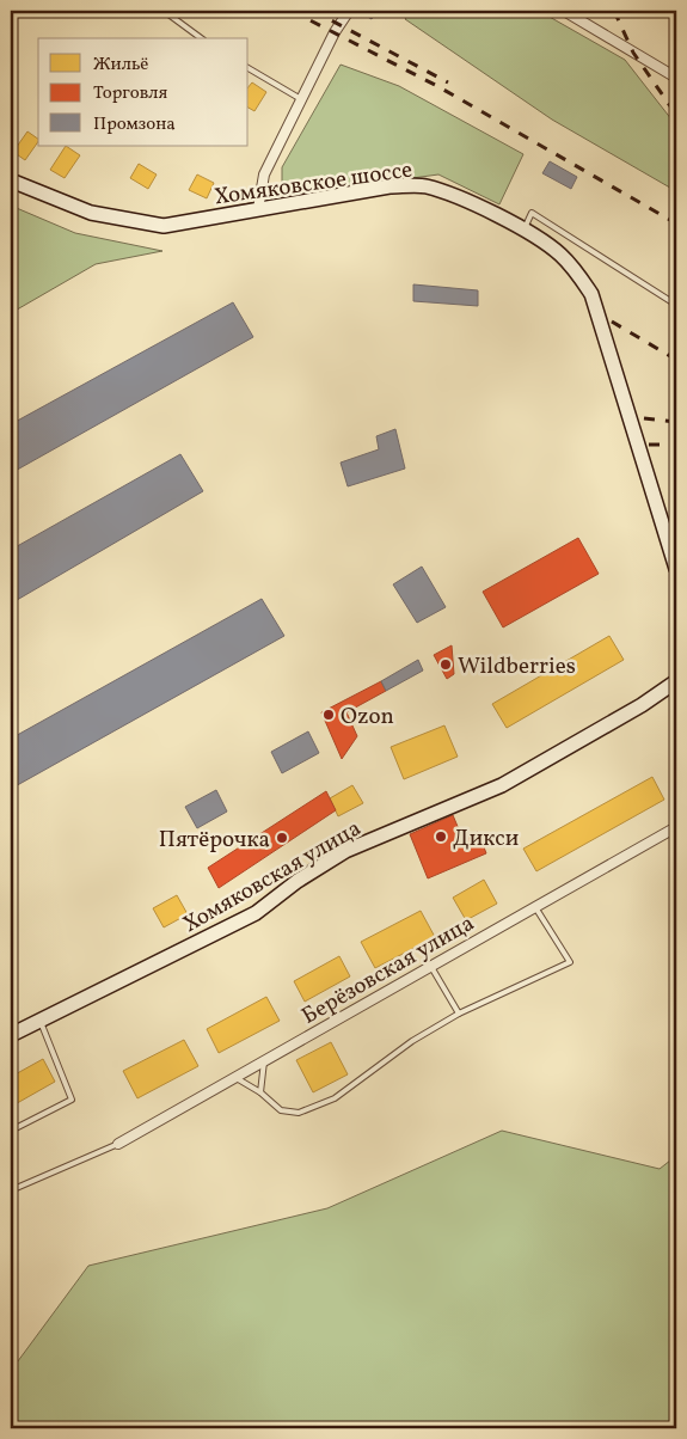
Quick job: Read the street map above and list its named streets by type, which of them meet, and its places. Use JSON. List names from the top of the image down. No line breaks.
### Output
{"streets":{"street":["Хомяковское шоссе","Хомяковская улица","Берёзовская улица"]},"places":["Wildberries","Ozon","Дикси","Пятёрочка"],"legend":["Жильё","Торговля","Промзона"]}
